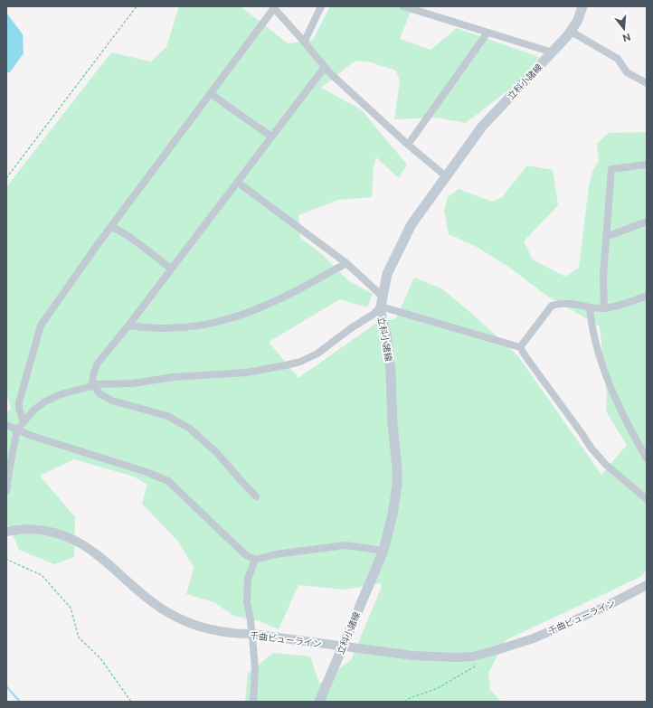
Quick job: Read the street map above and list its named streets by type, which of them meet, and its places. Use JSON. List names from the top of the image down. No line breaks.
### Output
{"streets":{"main road":["立科小諸線"],"street":["千曲ビューライン"]},"crossings":[["立科小諸線","千曲ビューライン"]],"north":"bottom"}
